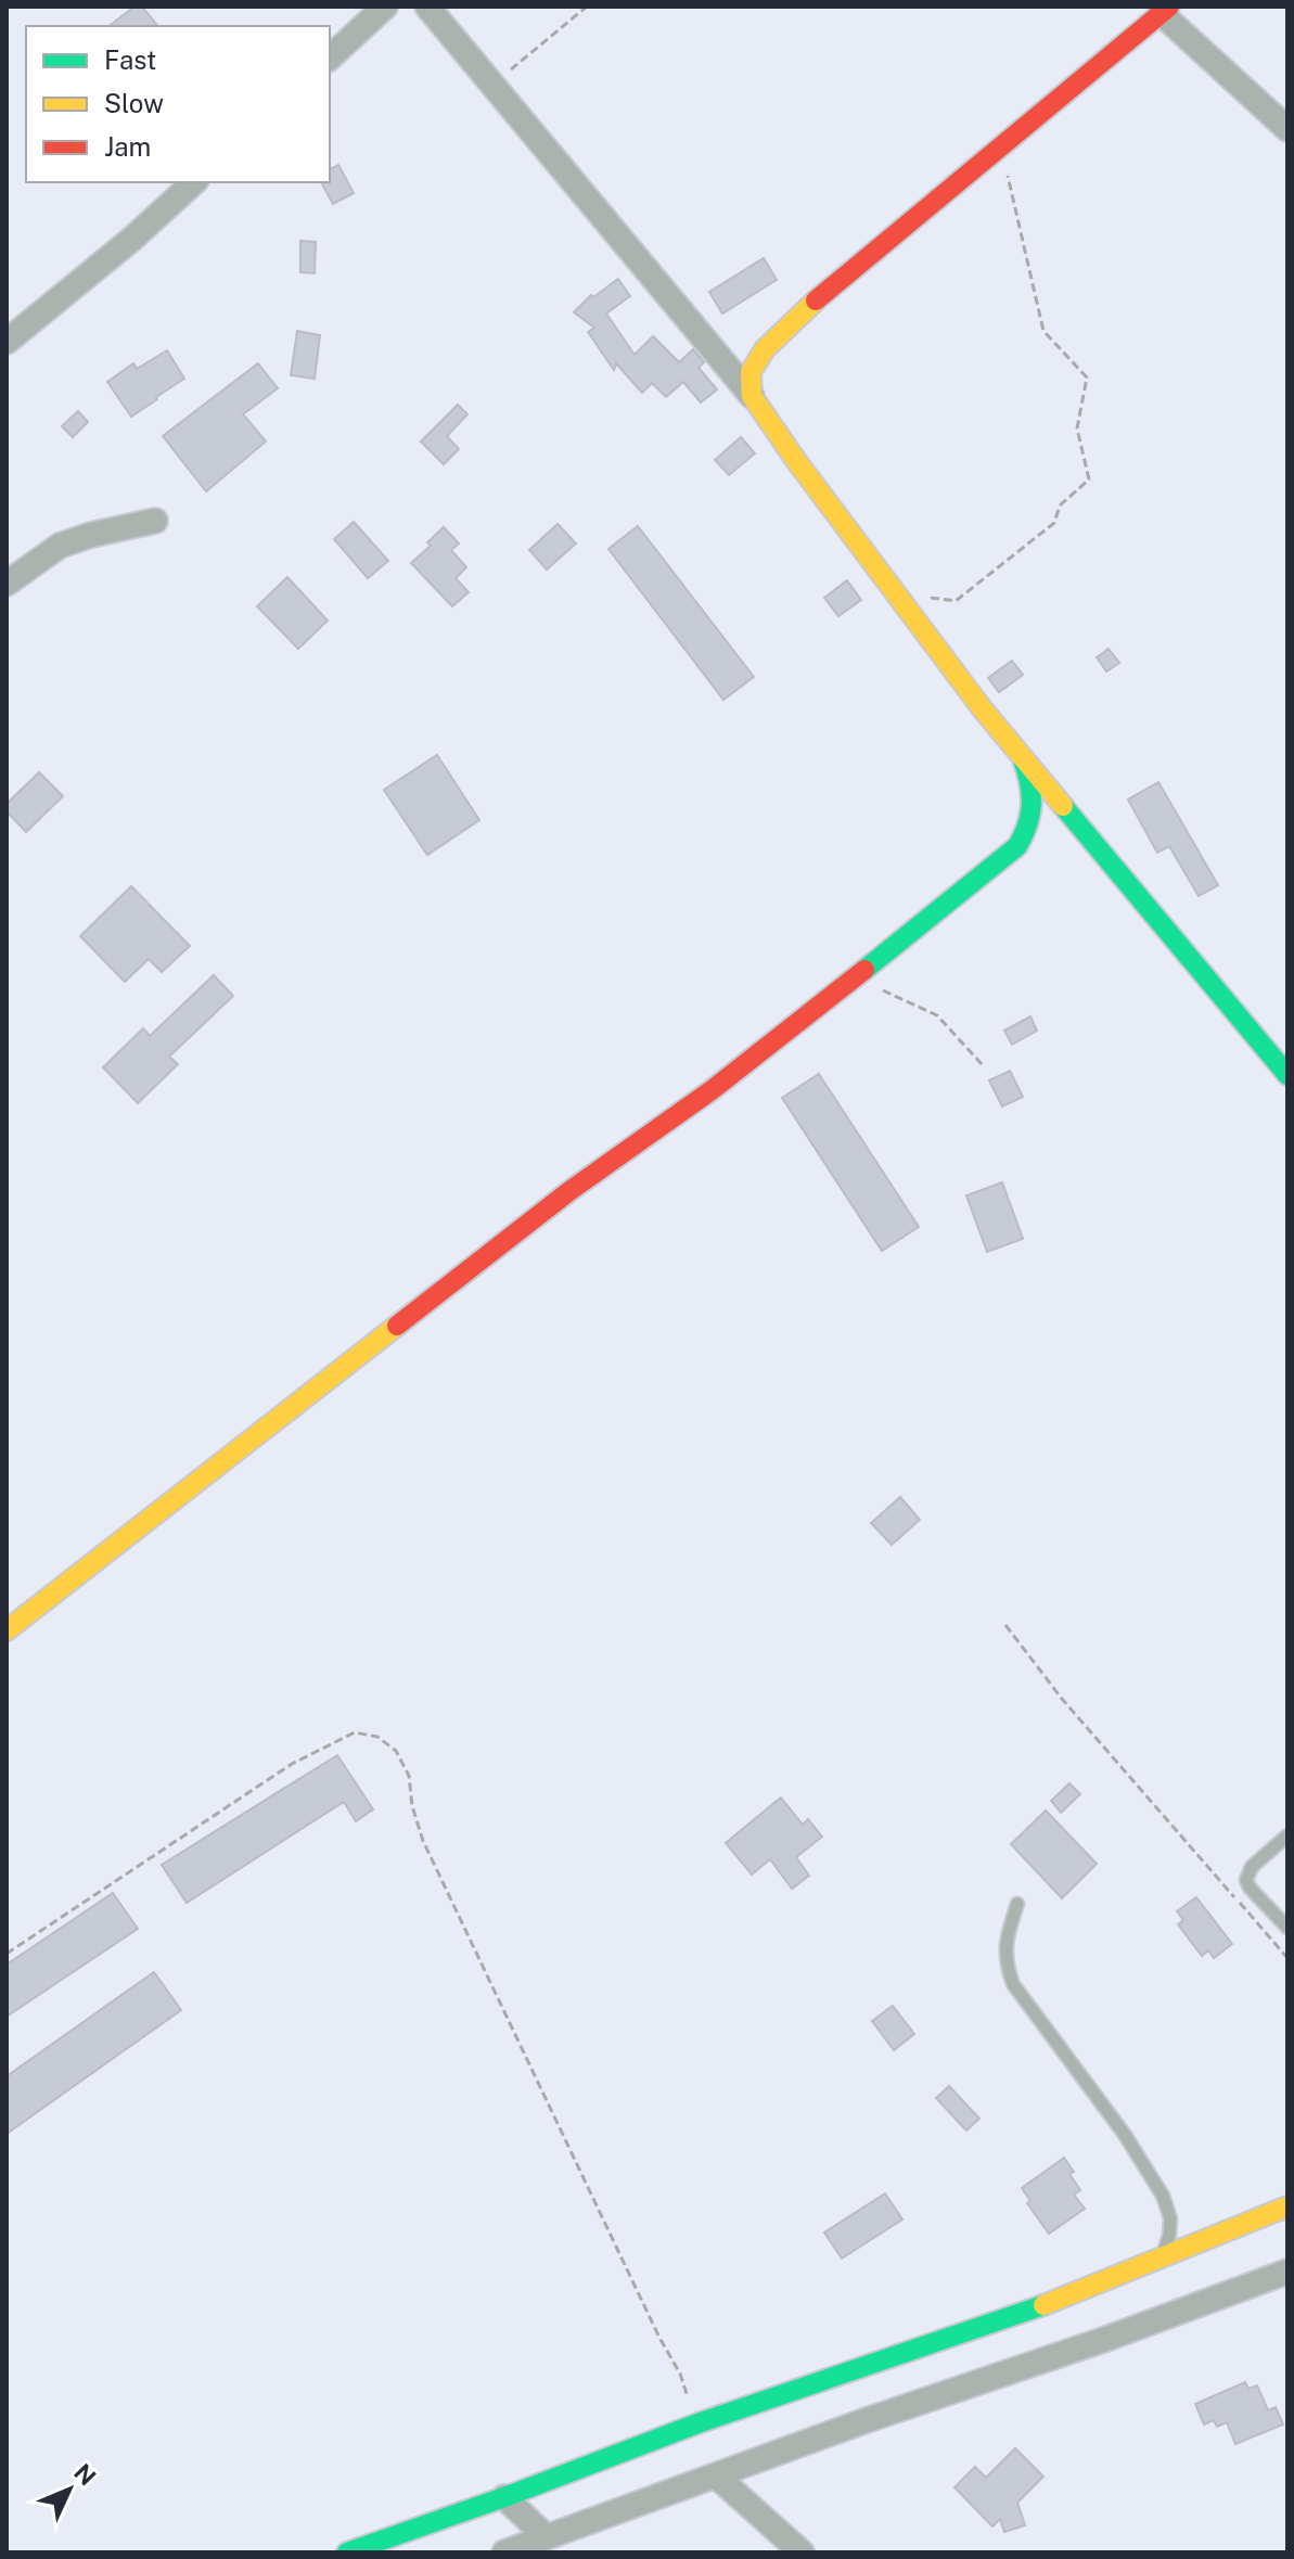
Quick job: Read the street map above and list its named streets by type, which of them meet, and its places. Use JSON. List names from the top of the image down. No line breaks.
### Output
{"legend":["Fast","Slow","Jam"],"north":"top right"}
